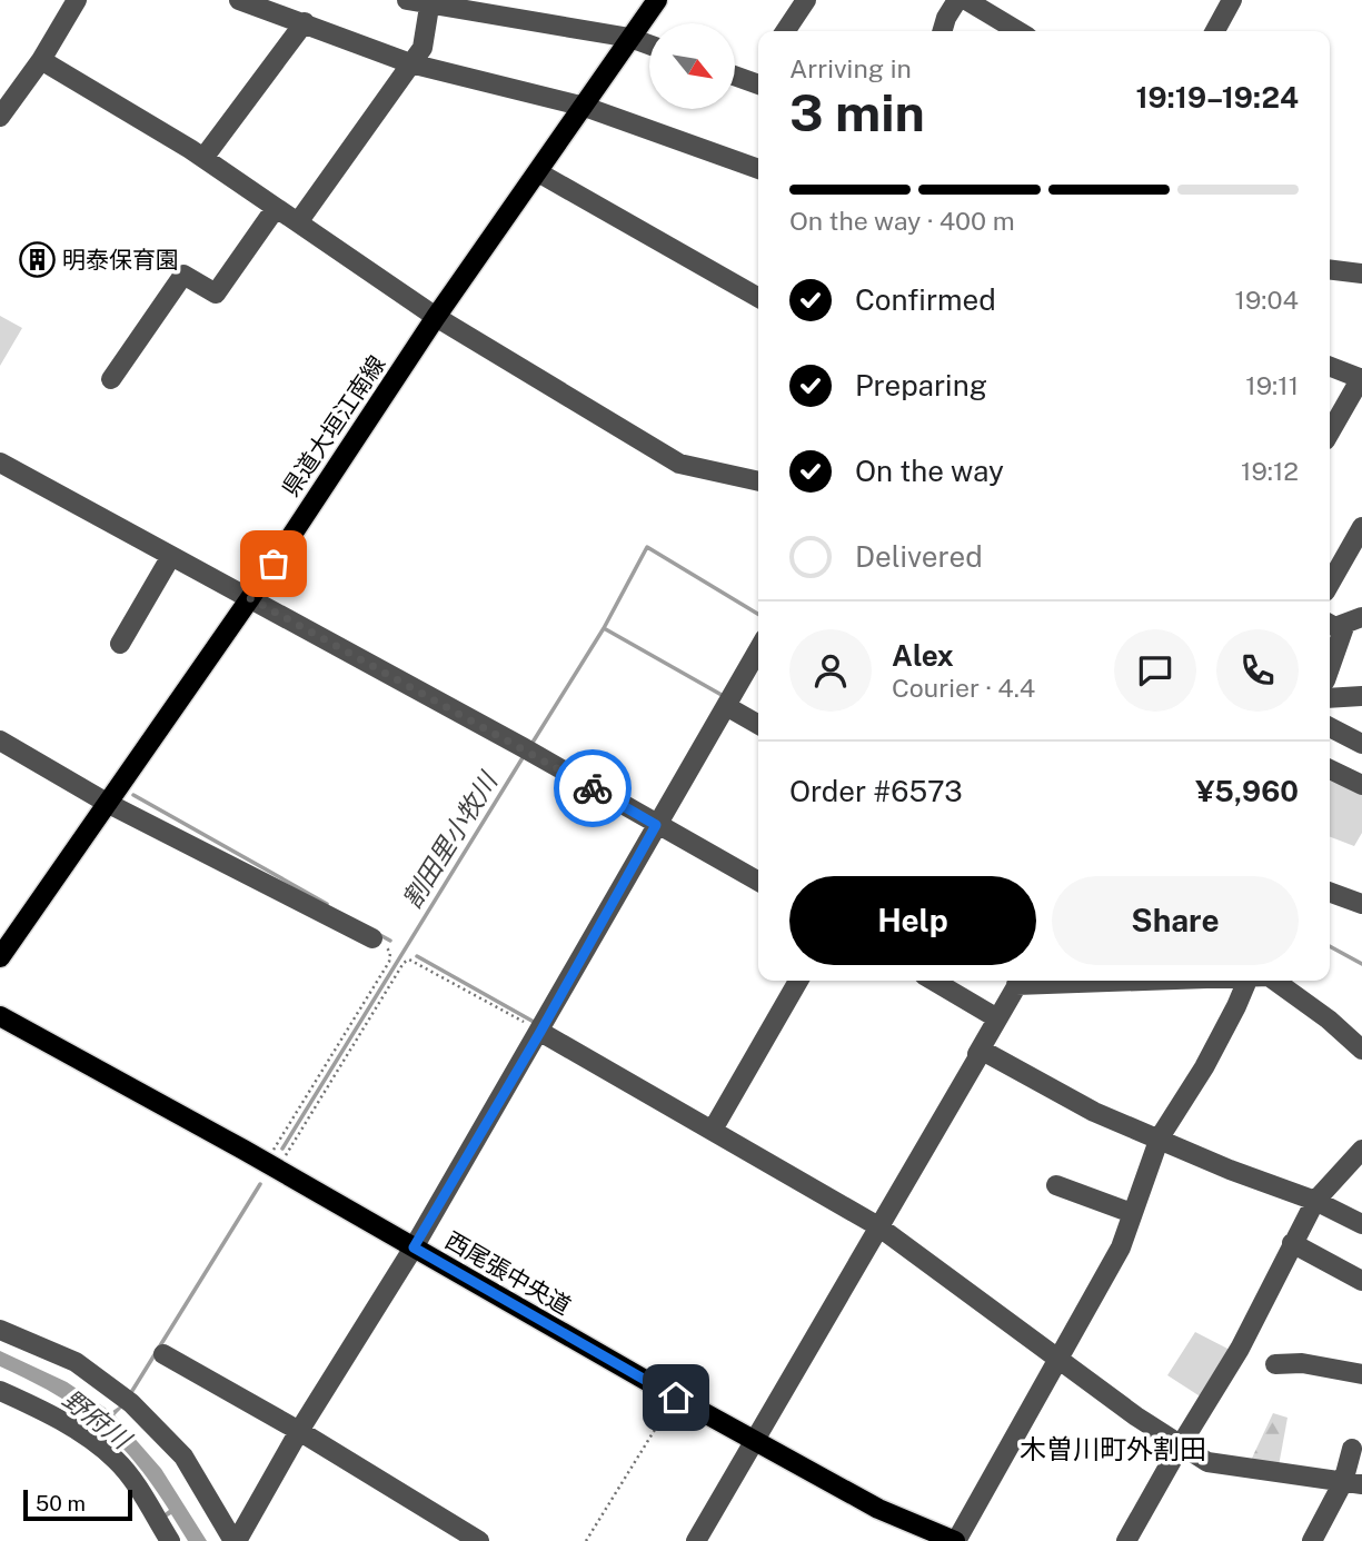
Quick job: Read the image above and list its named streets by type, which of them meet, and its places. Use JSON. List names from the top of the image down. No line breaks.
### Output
{"streets":{"main road":["県道大垣江南線","西尾張中央道"]},"districts":["木曽川町外割田"],"water":["割田里小牧川","野府川"],"places":{"building":["明泰保育園"]},"scale_bar":"50 m","north":"bottom right","page":{"heading":["3 min","Arriving in","19:19–19:24"],"panel":["Alex","Courier · 4.4","Order #6573","¥5,960"],"bar":"On the way · 400 m","list":[["Confirmed","19:04"],["Preparing","19:11"],["On the way","19:12"],"Delivered"],"buttons":["Help","Share"],"scale":"50 m"}}
